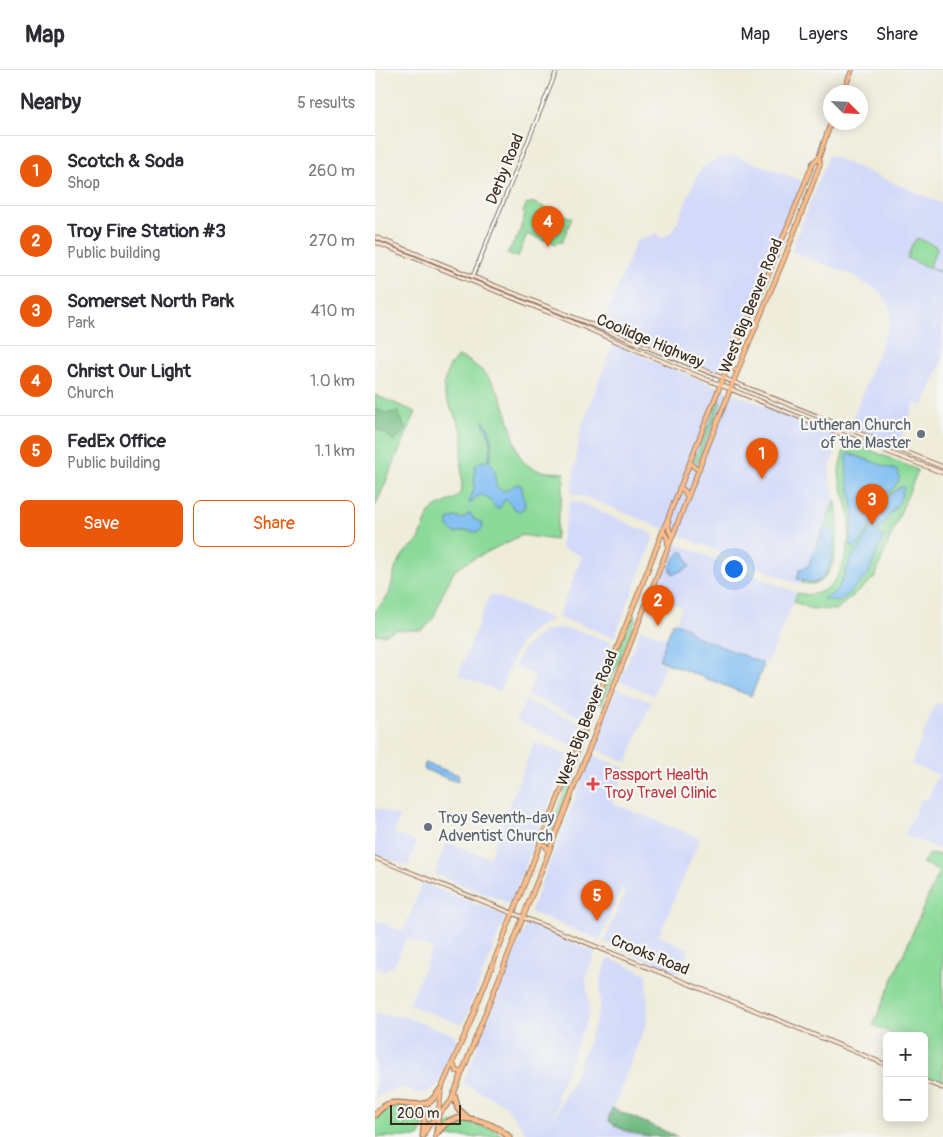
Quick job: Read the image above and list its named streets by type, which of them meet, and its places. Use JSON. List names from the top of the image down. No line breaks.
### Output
{"streets":{"main road":["West Big Beaver Road","Coolidge Highway","Crooks Road"],"street":["Derby Road"]},"crossings":[["Derby Road","Coolidge Highway"],["West Big Beaver Road","Coolidge Highway"],["West Big Beaver Road","Crooks Road"]],"places":{"other":["Lutheran Church of the Master","Troy Seventh-day Adventist Church"],"health":["Passport Health Troy Travel Clinic"]},"scale_bar":"200 m","north":"bottom right","page":{"header":"Map","nav":["Map","Layers","Share"],"heading":["Nearby","5 results"],"list":[{"mark":"1","name":"Scotch & Soda","note":"Shop","value":"260 m"},{"mark":"2","name":"Troy Fire Station #3","note":"Public building","value":"270 m"},{"mark":"3","name":"Somerset North Park","note":"Park","value":"410 m"},{"mark":"4","name":"Christ Our Light","note":"Church","value":"1.0 km"},{"mark":"5","name":"FedEx Office","note":"Public building","value":"1.1 km"}],"pins":["4","1","3","2","5"],"buttons":["Save","Share"],"map_buttons":["+","−"],"scale":"200 m"}}
